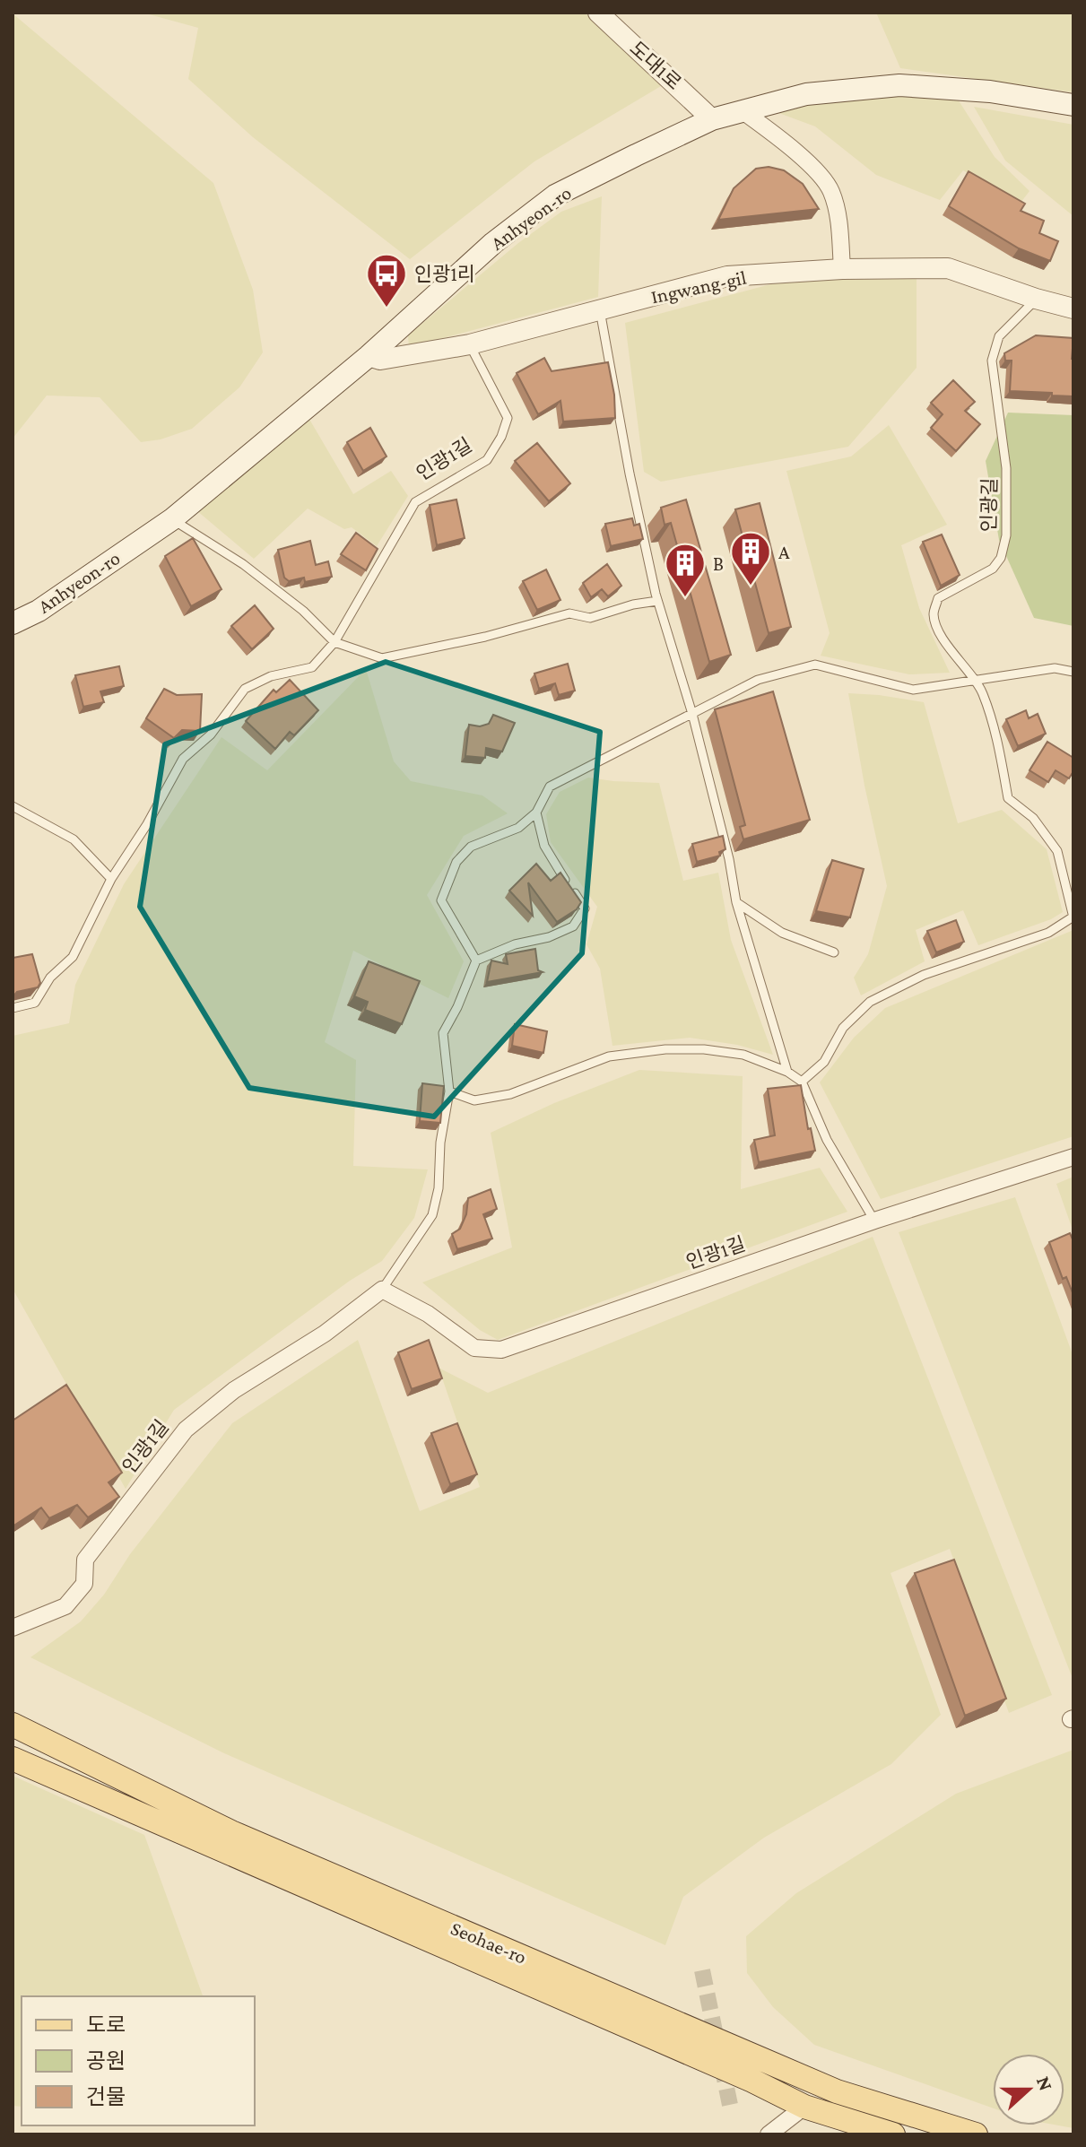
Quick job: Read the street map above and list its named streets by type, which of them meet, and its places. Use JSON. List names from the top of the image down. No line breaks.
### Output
{"streets":{"main road":["Anhyeon-ro","Seohae-ro"],"street":["도대1로","Ingwang-gil","인광1길"],"lane":["인광길"]},"crossings":[["도대1로","Anhyeon-ro"],["Anhyeon-ro","Ingwang-gil"],["Ingwang-gil","인광1길"],["Ingwang-gil","인광길"]],"places":{"bus stop":["인광1리"],"building":["A","B"]},"legend":["도로","공원","건물"],"north":"right"}
